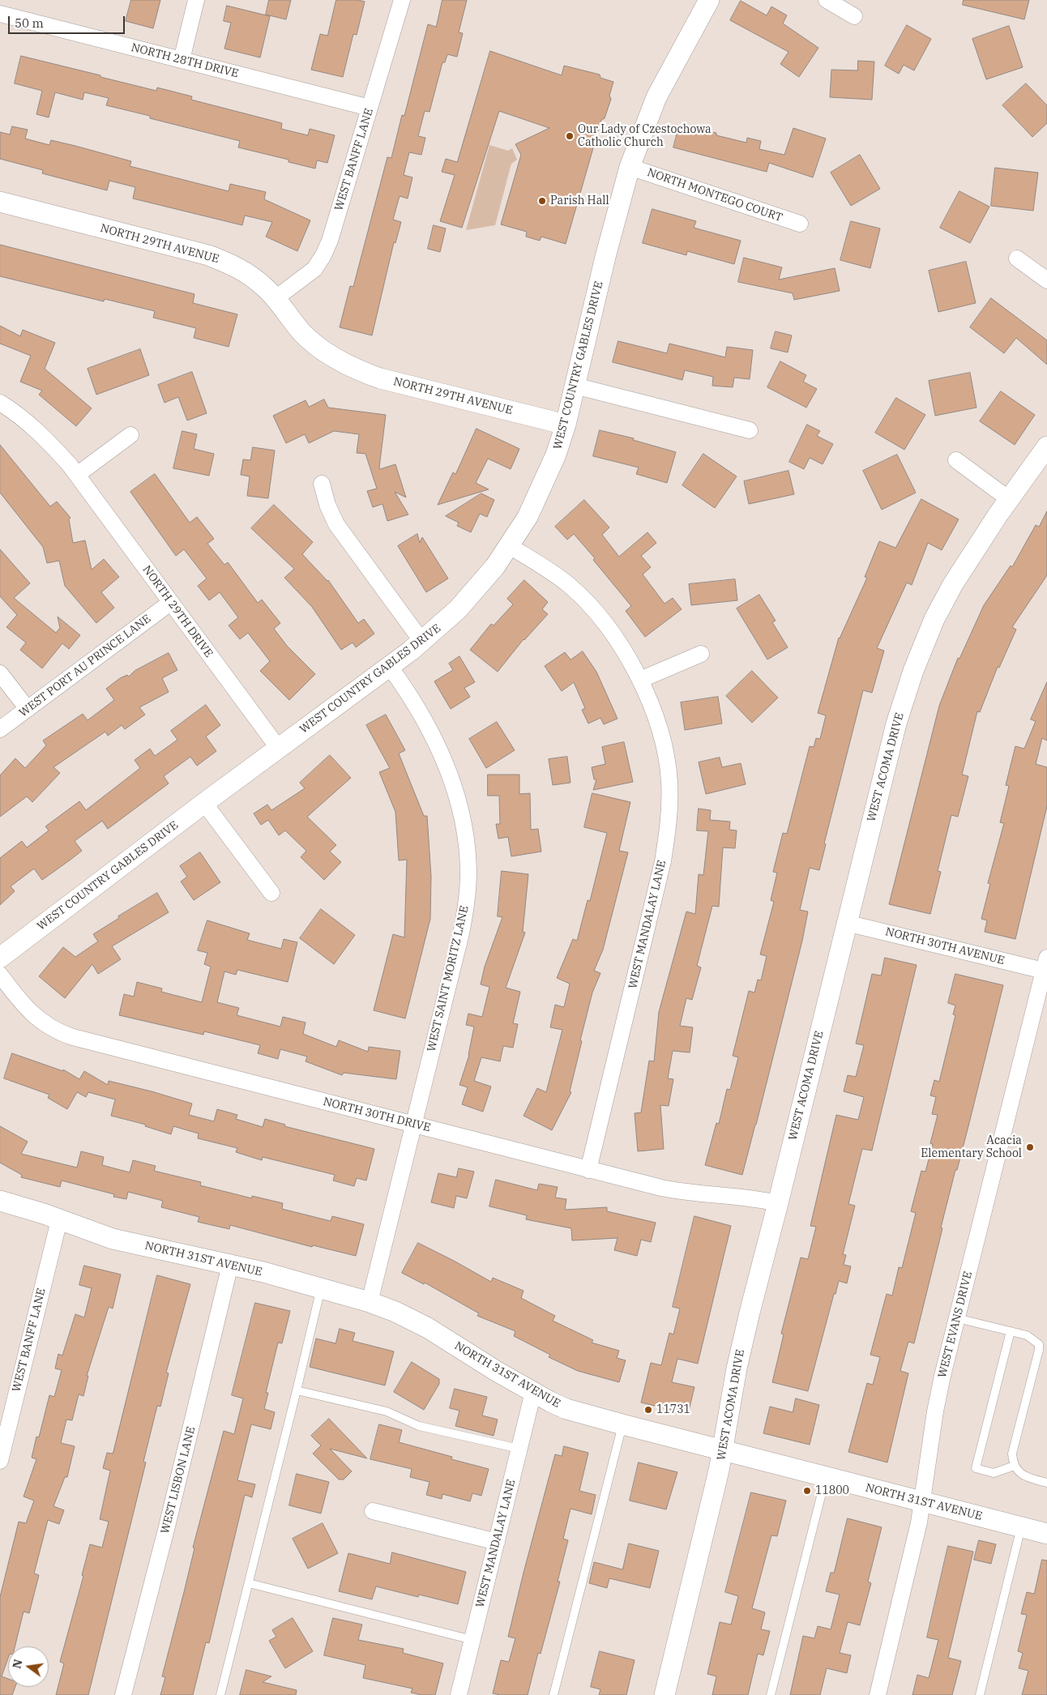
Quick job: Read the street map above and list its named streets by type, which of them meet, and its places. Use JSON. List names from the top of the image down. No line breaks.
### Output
{"streets":{"street":["NORTH 28TH DRIVE","WEST BANFF LANE","NORTH MONTEGO COURT","NORTH 29TH AVENUE","WEST COUNTRY GABLES DRIVE","NORTH 29TH DRIVE","WEST PORT AU PRINCE LANE","WEST ACOMA DRIVE","WEST MANDALAY LANE","NORTH 30TH AVENUE","WEST SAINT MORITZ LANE","NORTH 30TH DRIVE","NORTH 31ST AVENUE","WEST EVANS DRIVE","WEST LISBON LANE"]},"crossings":[["NORTH 28TH DRIVE","WEST BANFF LANE"],["WEST BANFF LANE","NORTH 29TH AVENUE"],["WEST BANFF LANE","NORTH 31ST AVENUE"],["NORTH MONTEGO COURT","WEST COUNTRY GABLES DRIVE"],["NORTH 29TH AVENUE","WEST COUNTRY GABLES DRIVE"],["WEST COUNTRY GABLES DRIVE","NORTH 29TH DRIVE"],["WEST COUNTRY GABLES DRIVE","WEST MANDALAY LANE"],["WEST COUNTRY GABLES DRIVE","WEST SAINT MORITZ LANE"],["NORTH 29TH DRIVE","WEST PORT AU PRINCE LANE"],["WEST ACOMA DRIVE","NORTH 30TH AVENUE"],["WEST ACOMA DRIVE","NORTH 30TH DRIVE"],["WEST ACOMA DRIVE","NORTH 31ST AVENUE"],["WEST MANDALAY LANE","NORTH 30TH DRIVE"],["WEST MANDALAY LANE","NORTH 31ST AVENUE"],["NORTH 30TH AVENUE","WEST EVANS DRIVE"],["WEST SAINT MORITZ LANE","NORTH 30TH DRIVE"],["WEST SAINT MORITZ LANE","NORTH 31ST AVENUE"],["NORTH 31ST AVENUE","WEST EVANS DRIVE"],["NORTH 31ST AVENUE","WEST LISBON LANE"]],"places":["Our Lady of Czestochowa Catholic Church","Parish Hall","Acacia Elementary School","11731","11800"],"scale_bar":"50 m","north":"left"}
